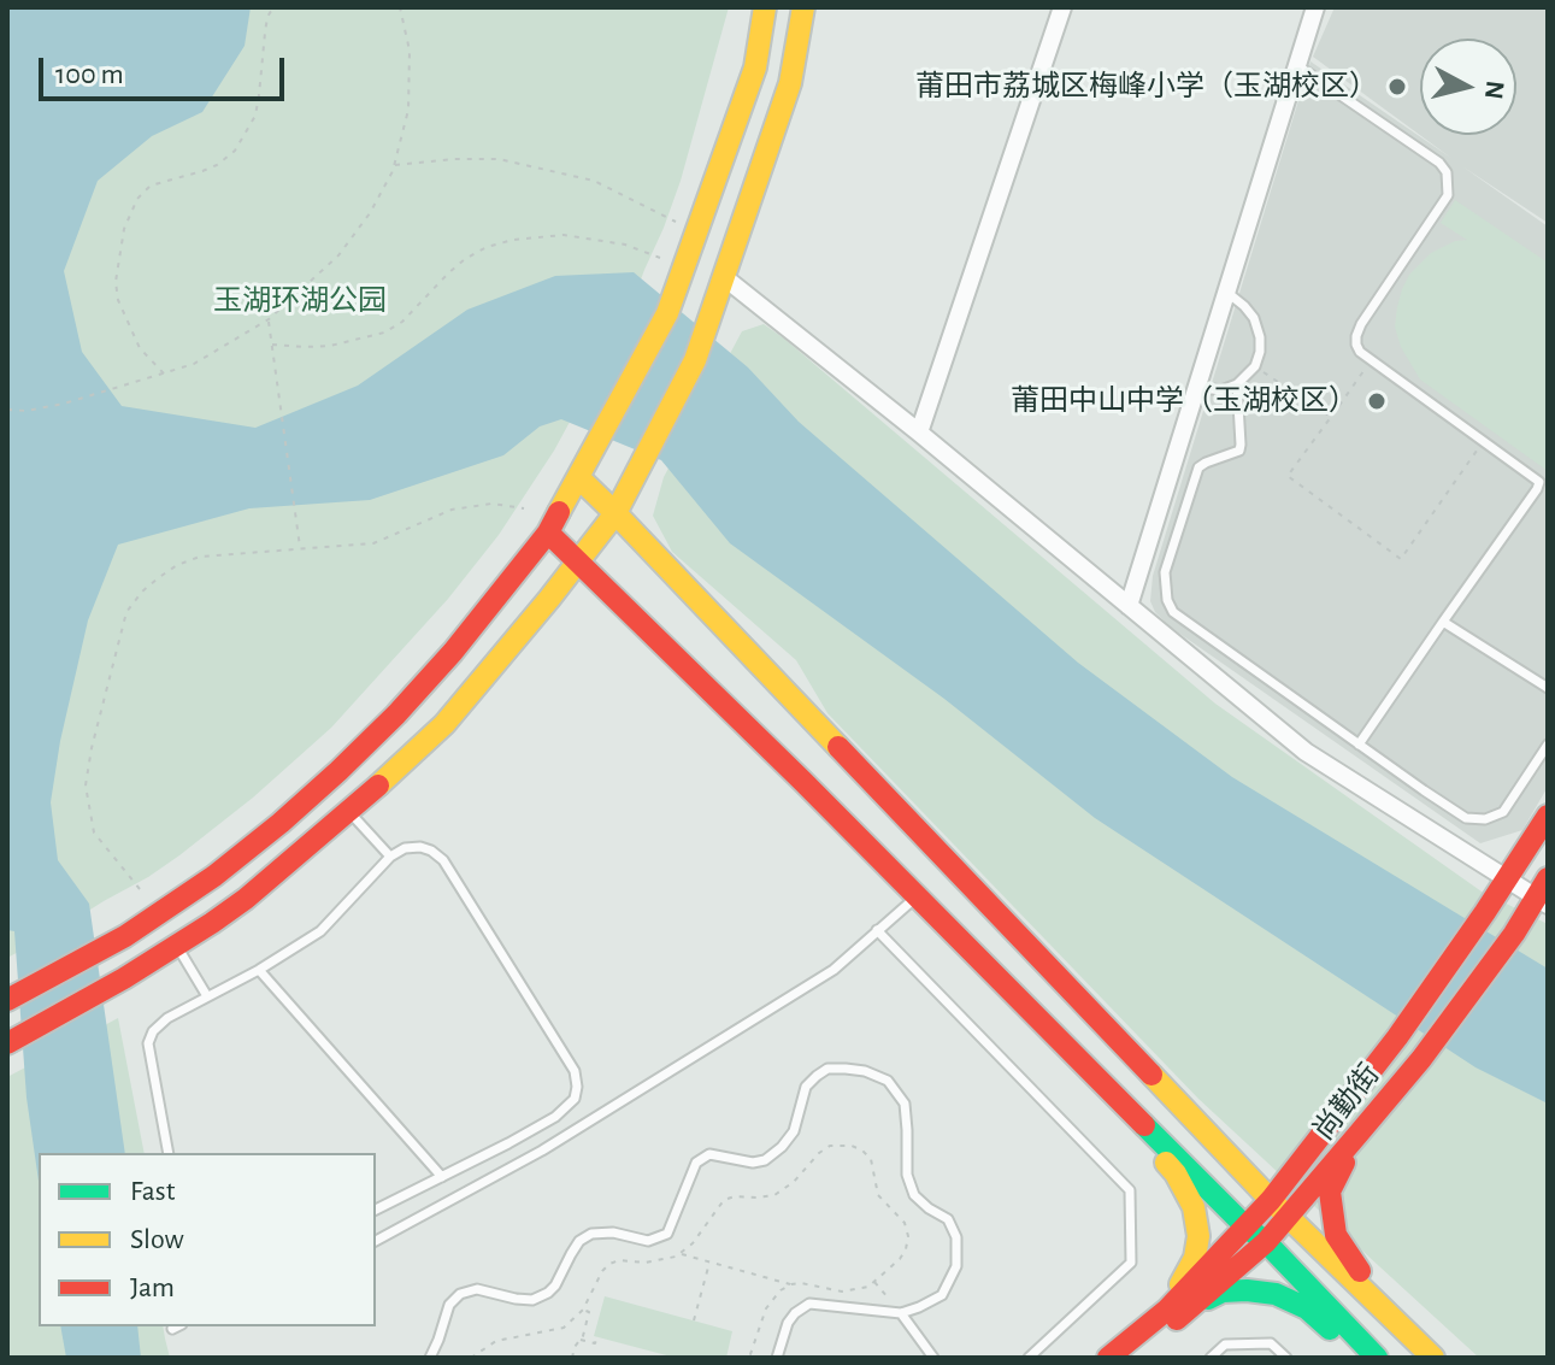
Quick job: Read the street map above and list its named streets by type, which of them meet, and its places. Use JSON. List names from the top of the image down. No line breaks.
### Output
{"streets":{"main road":["尚勤街"]},"parks":["玉湖环湖公园"],"places":["莆田市荔城区梅峰小学（玉湖校区）","莆田中山中学（玉湖校区）"],"legend":["Fast","Slow","Jam"],"scale_bar":"100 m","north":"right"}
